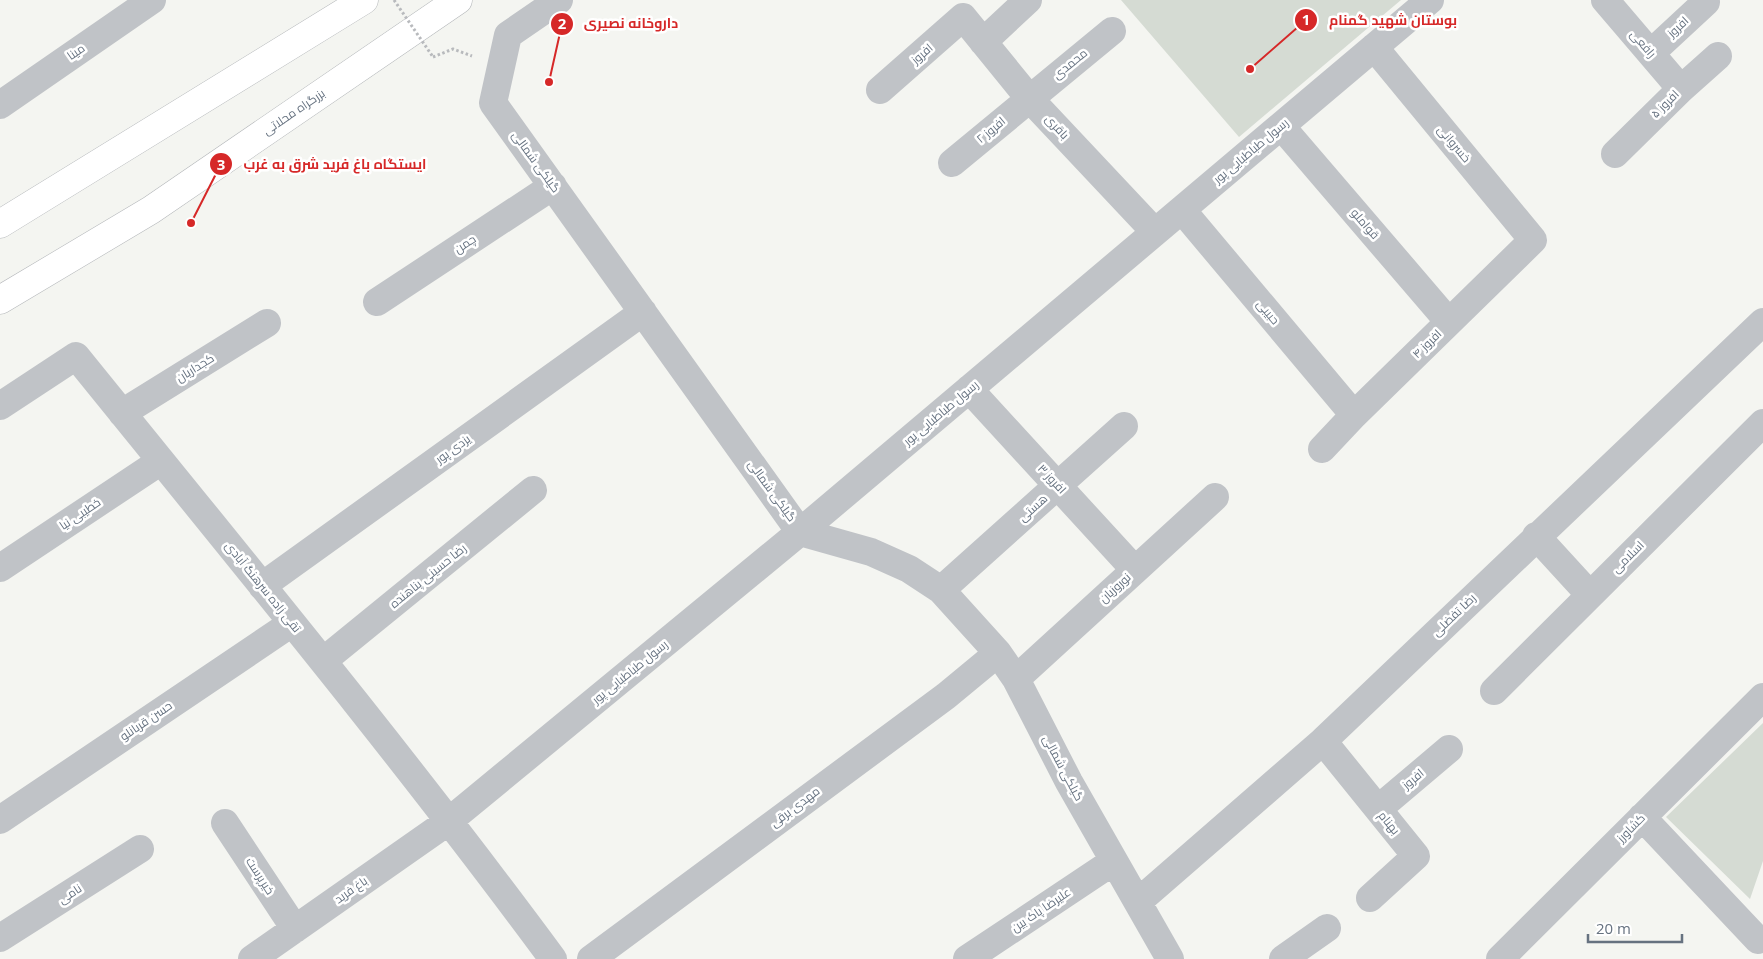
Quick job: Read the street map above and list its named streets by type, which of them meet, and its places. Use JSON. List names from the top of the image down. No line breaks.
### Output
{"streets":{"highway":["بزرگراه محلاتی"],"street":["افروز","رافعی","مینا","محمدی","افروز ۵","باقری","افروز ۲","خسروانی","رسول طباطبایی پور","گيلکی شمالی","قواملو","چمن","حبیبی","افروز ۴","کجداریان","یزدی پور","افروز ۳","هستی","خطیبی نیا","اسلامی","رضا حسینی پناهنده","تقی زاده سرهنگ آبادی","نوروزیان","رضا تفضلی","حسن قربانلو","مهدی برقی","بهنام","کشاورز","خیرپرست","باغ فرید","نامی","علیرضا پاک بین"]},"crossings":[["افروز","رافعی"],["افروز","باقری"],["افروز","بهنام"],["رافعی","افروز ۵"],["محمدی","باقری"],["محمدی","افروز ۲"],["باقری","افروز ۲"],["باقری","رسول طباطبایی پور"],["خسروانی","رسول طباطبایی پور"],["خسروانی","افروز ۴"],["رسول طباطبایی پور","گيلکی شمالی"],["رسول طباطبایی پور","قواملو"],["رسول طباطبایی پور","حبیبی"],["رسول طباطبایی پور","افروز ۳"],["رسول طباطبایی پور","تقی زاده سرهنگ آبادی"],["رسول طباطبایی پور","باغ فرید"],["گيلکی شمالی","چمن"],["گيلکی شمالی","یزدی پور"],["گيلکی شمالی","هستی"],["گيلکی شمالی","نوروزیان"],["گيلکی شمالی","رضا تفضلی"],["گيلکی شمالی","مهدی برقی"],["گيلکی شمالی","علیرضا پاک بین"],["قواملو","افروز ۴"],["حبیبی","افروز ۴"],["کجداریان","تقی زاده سرهنگ آبادی"],["یزدی پور","تقی زاده سرهنگ آبادی"],["افروز ۳","هستی"],["افروز ۳","نوروزیان"],["خطیبی نیا","تقی زاده سرهنگ آبادی"],["رضا حسینی پناهنده","تقی زاده سرهنگ آبادی"],["تقی زاده سرهنگ آبادی","حسن قربانلو"],["تقی زاده سرهنگ آبادی","باغ فرید"],["رضا تفضلی","بهنام"],["خیرپرست","باغ فرید"]],"places":["بوستان شهید گمنام","داروخانه نصیری","ایستگاه باغ فرید شرق به غرب"],"scale_bar":"20 m"}
